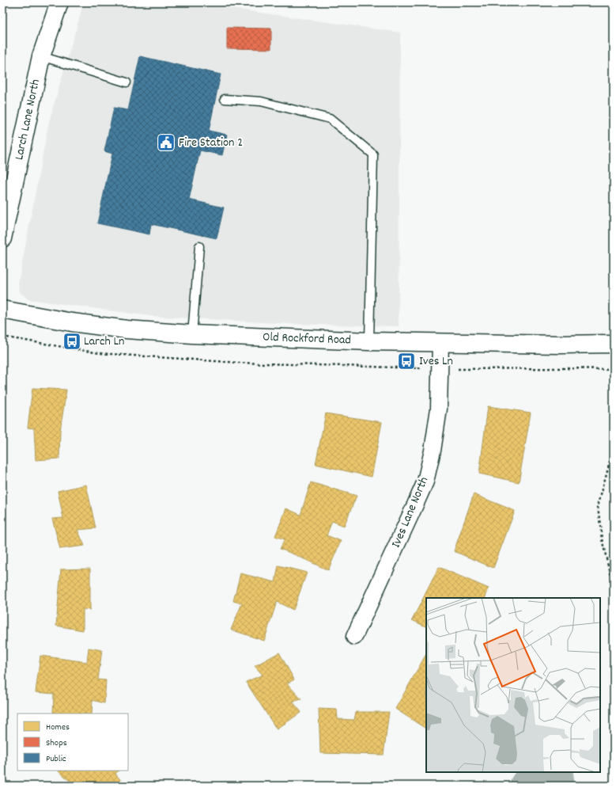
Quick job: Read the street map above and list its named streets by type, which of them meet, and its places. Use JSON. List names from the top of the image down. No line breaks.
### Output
{"streets":{"street":["Larch Lane North","Old Rockford Road","Ives Lane North"]},"crossings":[["Old Rockford Road","Ives Lane North"]],"places":{"public building":["Fire Station 2"],"bus stop":["Larch Ln","Ives Ln"]},"legend":["Homes","Shops","Public"]}
